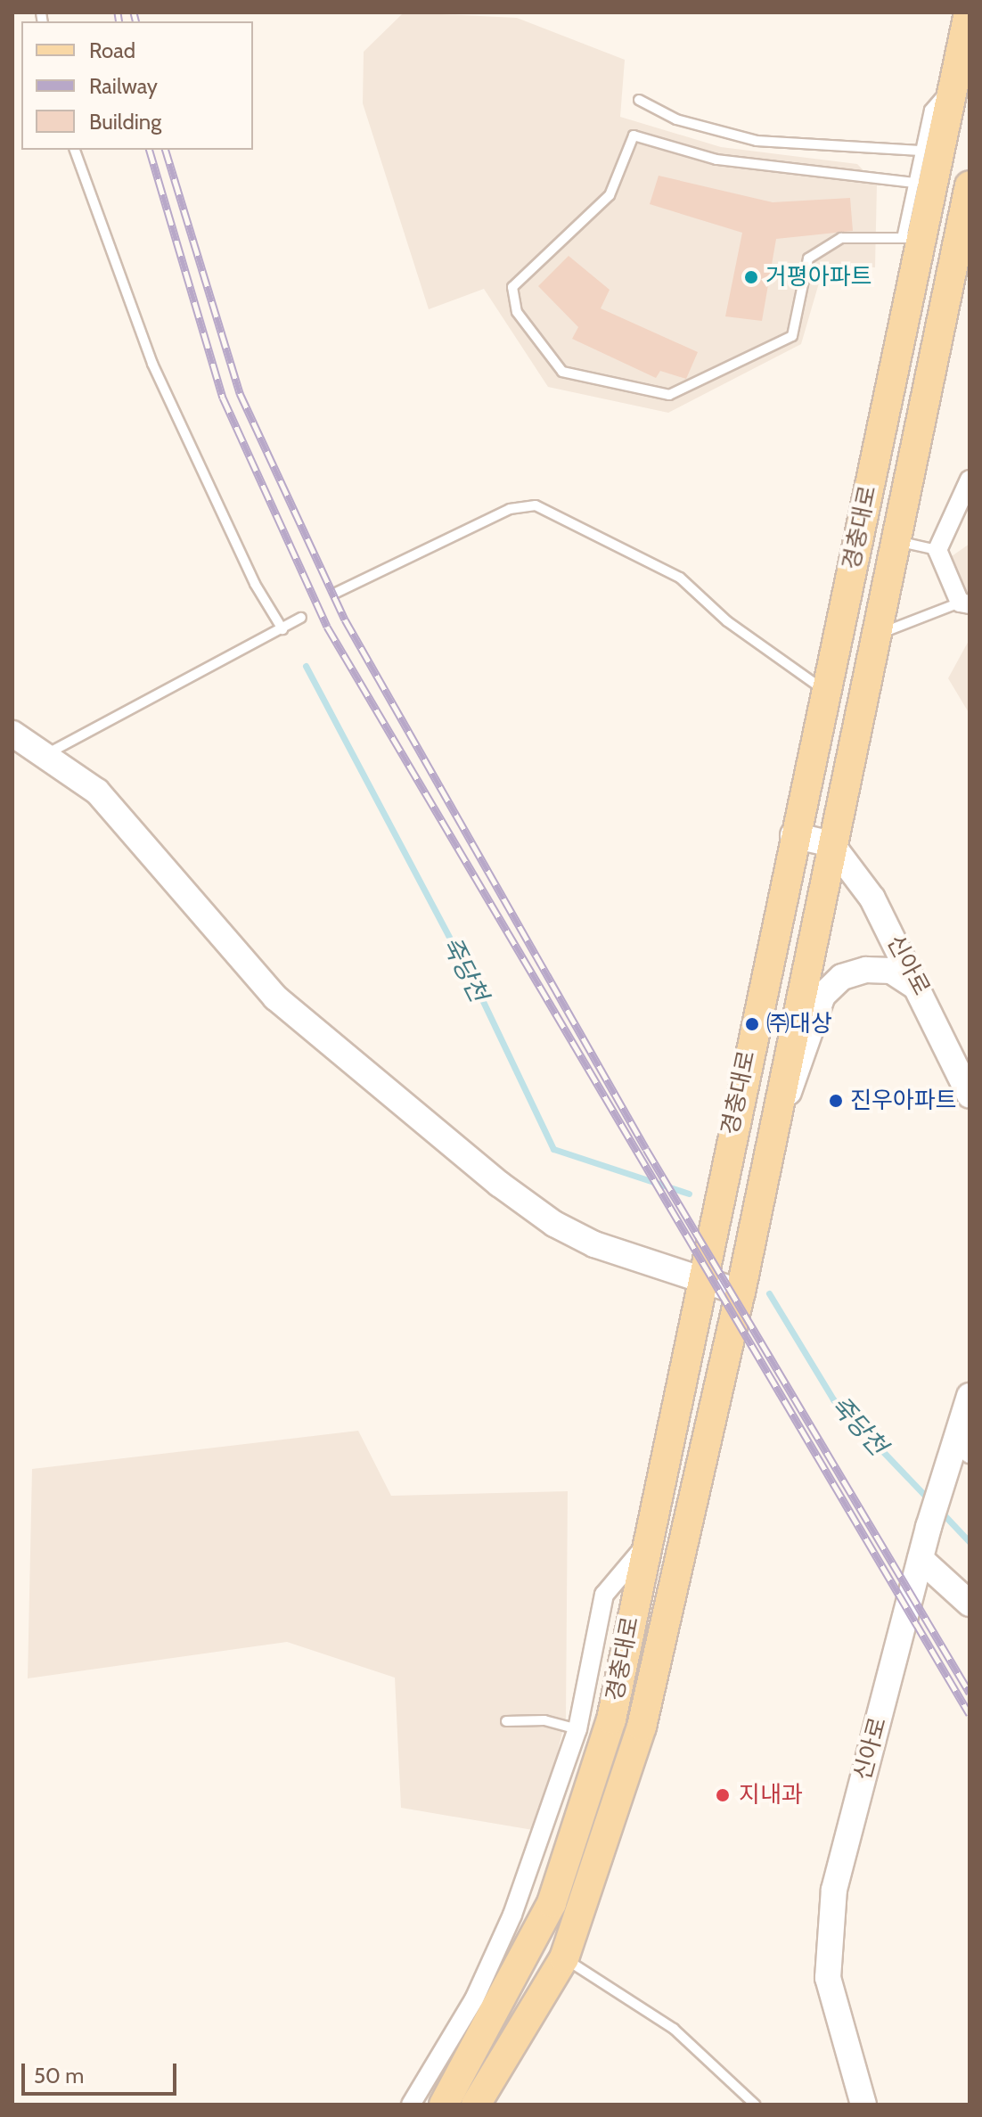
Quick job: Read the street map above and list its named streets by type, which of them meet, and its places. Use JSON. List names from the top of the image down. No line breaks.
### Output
{"streets":{"main road":["경충대로"],"street":["신아로"]},"crossings":[["경충대로","신아로"]],"water":["죽당천"],"places":["거평아파트","㈜대상","진우아파트","지내과"],"legend":["Road","Railway","Building"],"scale_bar":"50 m"}
